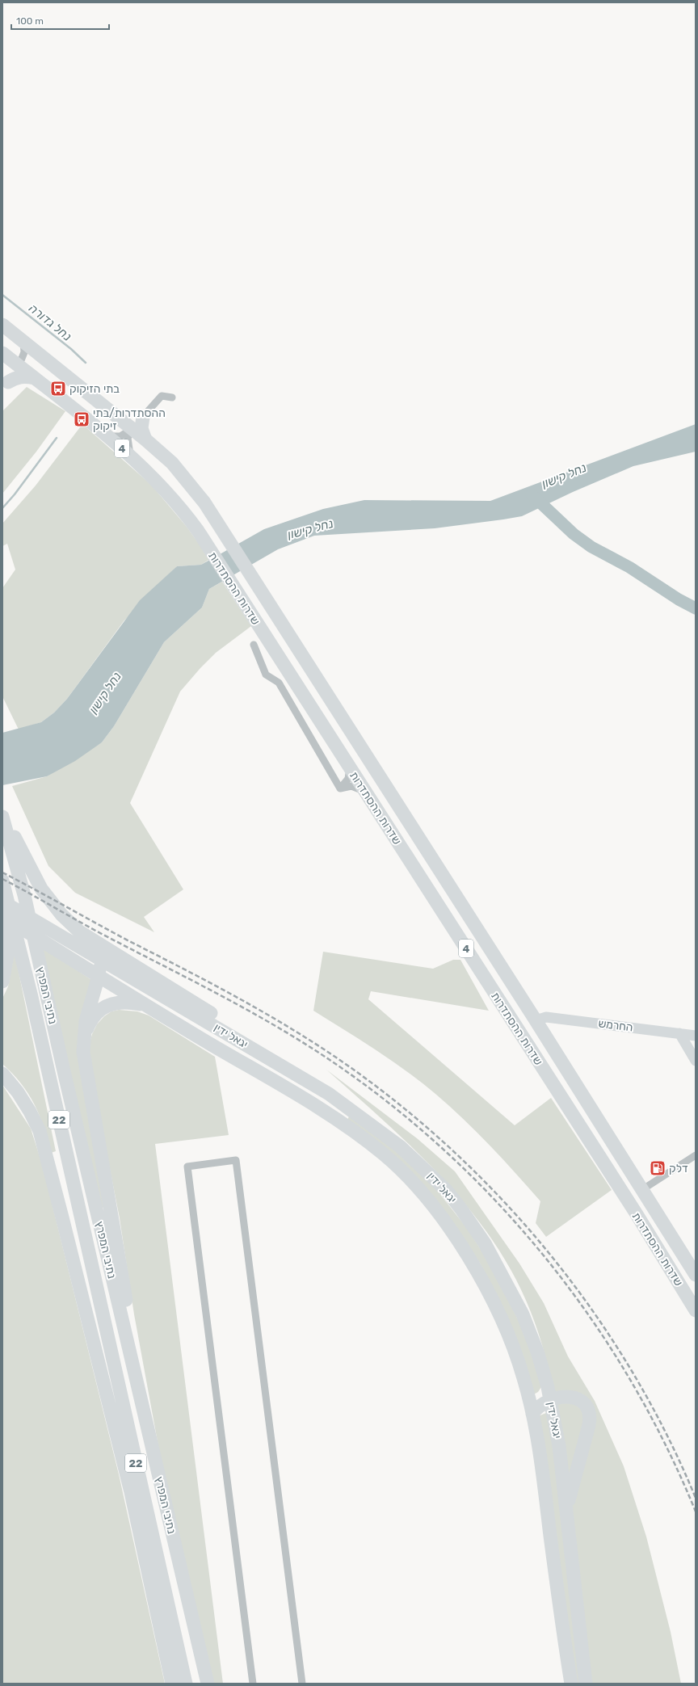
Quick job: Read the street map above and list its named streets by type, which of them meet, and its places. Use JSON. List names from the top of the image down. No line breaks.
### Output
{"streets":{"highway":["4","שדרות ההסתדרות","נתיבי המפרץ","יגאל ידין","22"],"street":["החרמש"]},"crossings":[["שדרות ההסתדרות","החרמש"]],"water":["נחל גדורה","נחל קישון"],"places":{"bus stop":["בתי הזיקוק","ההסתדרות/בתי זיקוק"],"fuel station":["דלק"]},"scale_bar":"100 m"}
